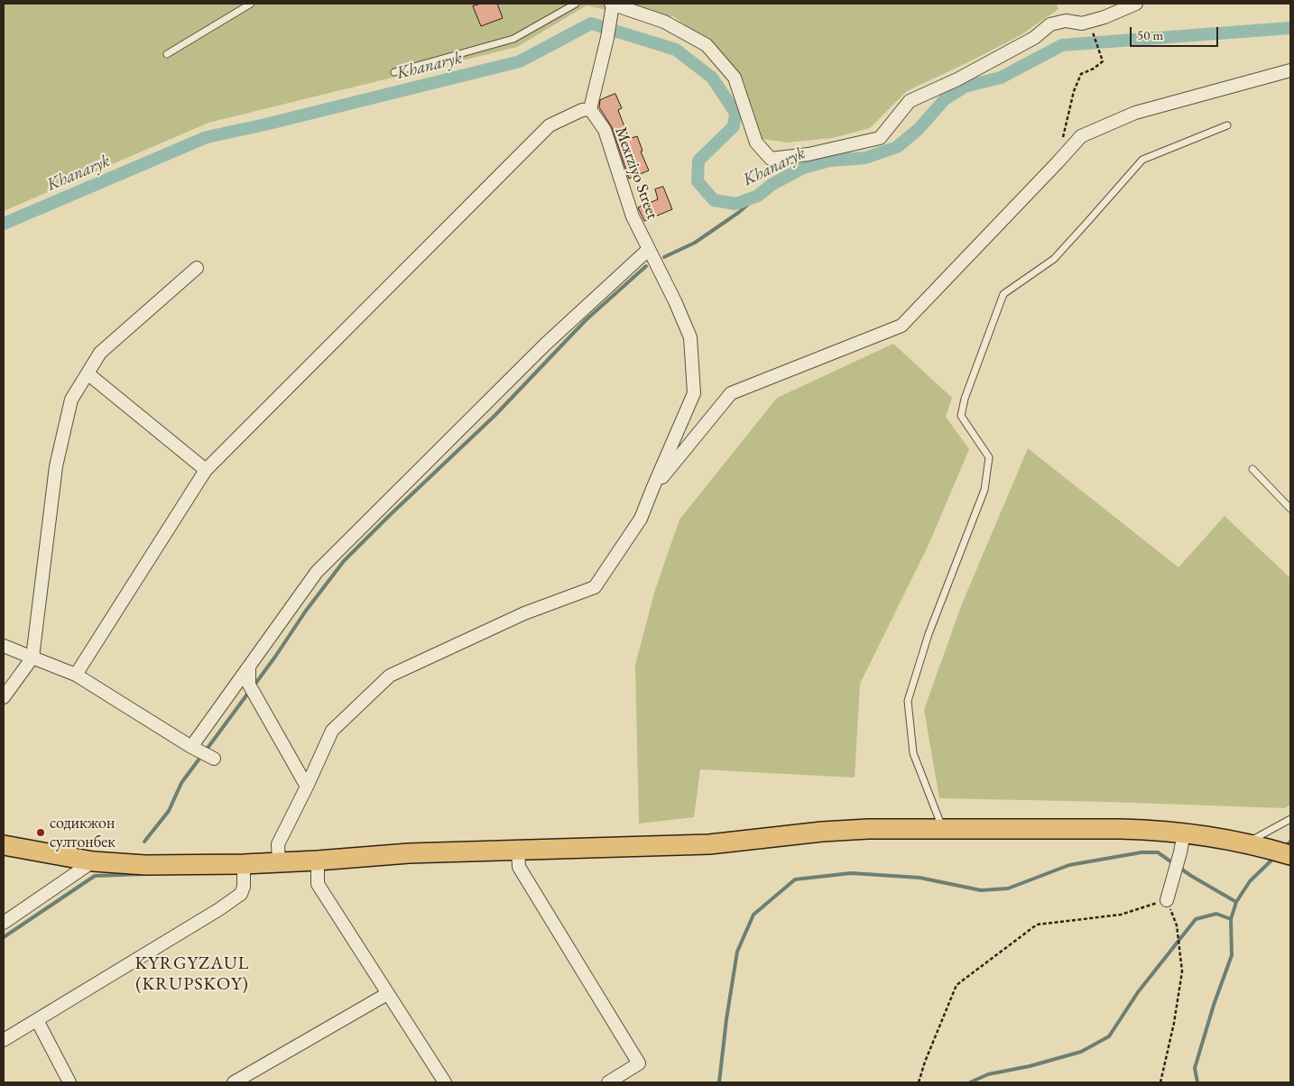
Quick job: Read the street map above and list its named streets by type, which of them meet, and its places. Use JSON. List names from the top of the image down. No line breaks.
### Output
{"streets":{"street":["Mexrziyo Street"]},"districts":["KYRGYZAUL (KRUPSKOY)"],"water":["Khanaryk"],"places":["содикжон султонбек"],"scale_bar":"50 m"}
